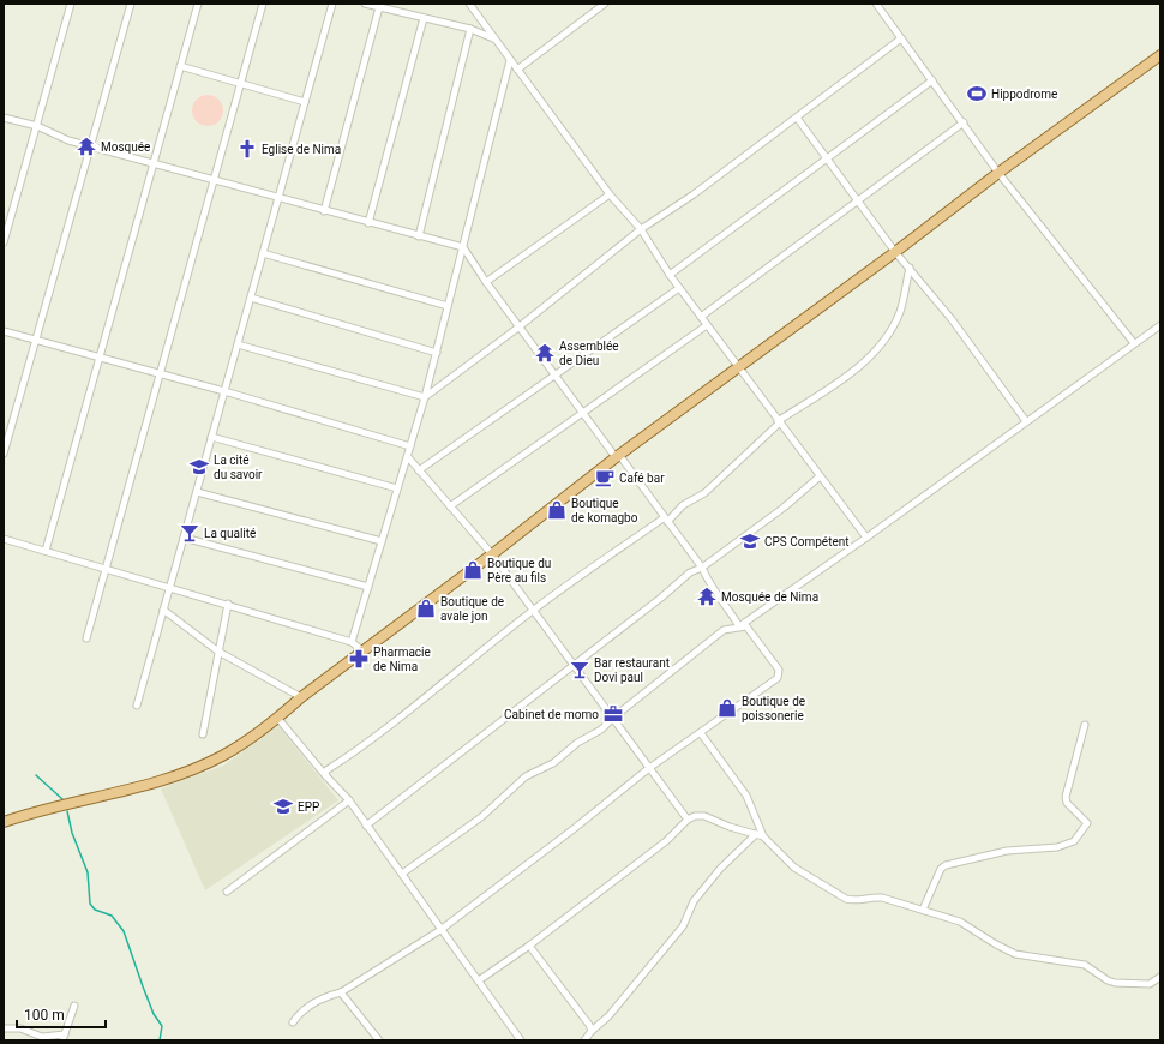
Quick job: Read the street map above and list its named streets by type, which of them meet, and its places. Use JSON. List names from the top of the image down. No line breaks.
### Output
{"places":{"sports":["Hippodrome"],"temple":["Mosquée","Assemblée de Dieu","Mosquée de Nima"],"church":["Eglise de Nima"],"school or university":["La cité du savoir","CPS Compétent","EPP"],"cafe":["Café bar"],"shop":["Boutique de komagbo","Boutique du Père au fils","Boutique de avale jon","Boutique de poissonerie"],"bar":["La qualité","Bar restaurant Dovi paul"],"pharmacy":["Pharmacie de Nima"],"office":["Cabinet de momo"]},"scale_bar":"100 m"}
